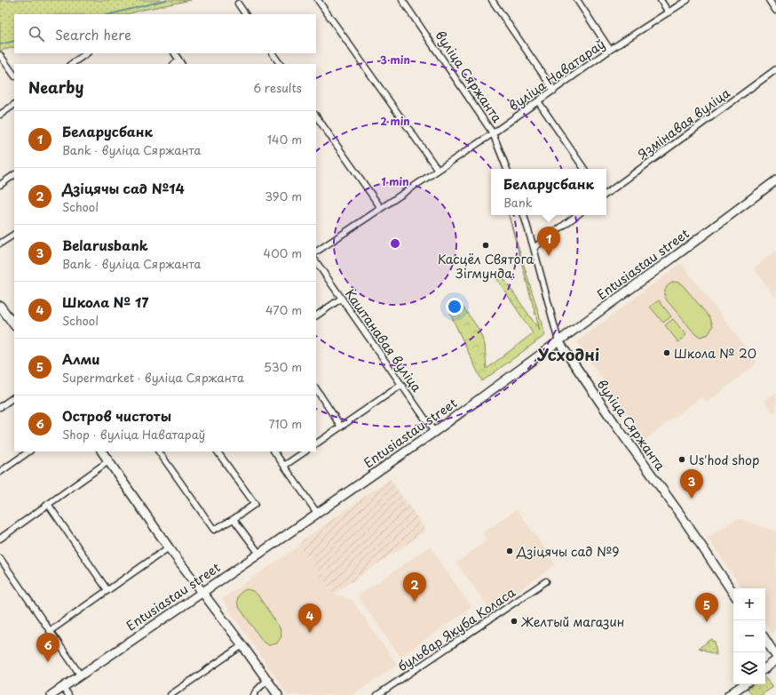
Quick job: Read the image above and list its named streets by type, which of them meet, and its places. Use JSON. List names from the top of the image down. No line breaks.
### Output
{"streets":{"main road":["вуліца Сяржанта","Entusiastau street"],"street":["вуліца Наватараў","Язмінавая вуліца","Каштанавая вуліца","бульвар Якуба Коласа"]},"crossings":[["вуліца Наватараў","вуліца Сяржанта"],["вуліца Сяржанта","Entusiastau street"],["Entusiastau street","Каштанавая вуліца"]],"districts":["Усходні"],"places":["Касцёл Святога Зігмунда.","Школа № 20","Us'hod shop","Дзіцячы сад №9","Желтый магазин"],"page":{"search":"Search here","heading":["Nearby","6 results"],"list":[{"mark":"1","name":"Беларусбанк","note":"Bank · вуліца Сяржанта","value":"140 m"},{"mark":"2","name":"Дзіцячы сад №14","note":"School","value":"390 m"},{"mark":"3","name":"Belarusbank","note":"Bank · вуліца Сяржанта","value":"400 m"},{"mark":"4","name":"Школа № 17","note":"School","value":"470 m"},{"mark":"5","name":"Алми","note":"Supermarket · вуліца Сяржанта","value":"530 m"},{"mark":"6","name":"Остров чистоты","note":"Shop · вуліца Наватараў","value":"710 m"}],"popup":["Беларусбанк","Bank"],"pins":["1","3","2","5","4","6"],"map_buttons":["+","−"]},"rings":["3 min","2 min","1 min"]}
